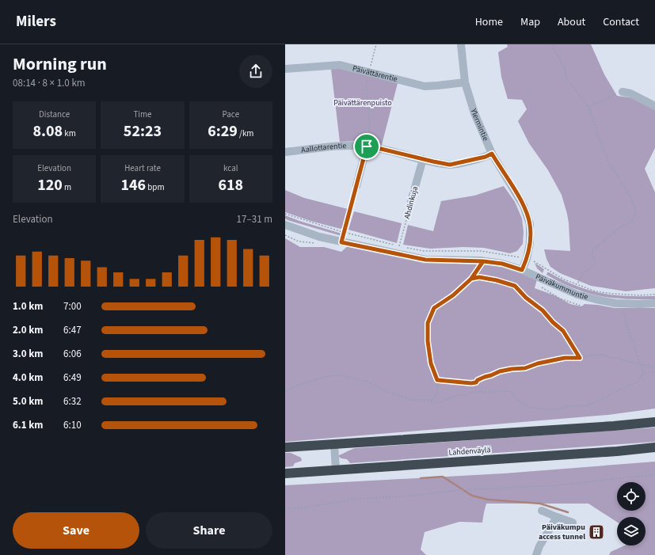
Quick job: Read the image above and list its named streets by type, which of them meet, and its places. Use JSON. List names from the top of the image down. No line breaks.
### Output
{"streets":{"highway":["Lahdenväylä"],"street":["Päivättärentie","Ylermintie","Aallottarentie","Ahdinkuja","Päiväkummuntie"]},"crossings":[["Päivättärentie","Ylermintie"],["Ylermintie","Aallottarentie"],["Ylermintie","Päiväkummuntie"],["Aallottarentie","Ahdinkuja"]],"parks":["Päivättärenpuisto"],"places":{"building":["Päiväkumpu access tunnel"]},"page":{"header":"Milers","nav":["Home","Map","About","Contact"],"heading":["Morning run","08:14 · 8 × 1.0 km"],"stats":[["Distance","8.08 km"],["Time","52:23"],["Pace","6:29 /km"],["Elevation","120 m"],["Heart rate","146 bpm"],["kcal","618"]],"chart":["Elevation","17–31 m"],"list":[{"name":"1.0 km","note":"7:00"},{"name":"2.0 km","note":"6:47"},{"name":"3.0 km","note":"6:06"},{"name":"4.0 km","note":"6:49"},{"name":"5.0 km","note":"6:32"},{"name":"6.1 km","note":"6:10"}],"buttons":["Save","Share"]}}
